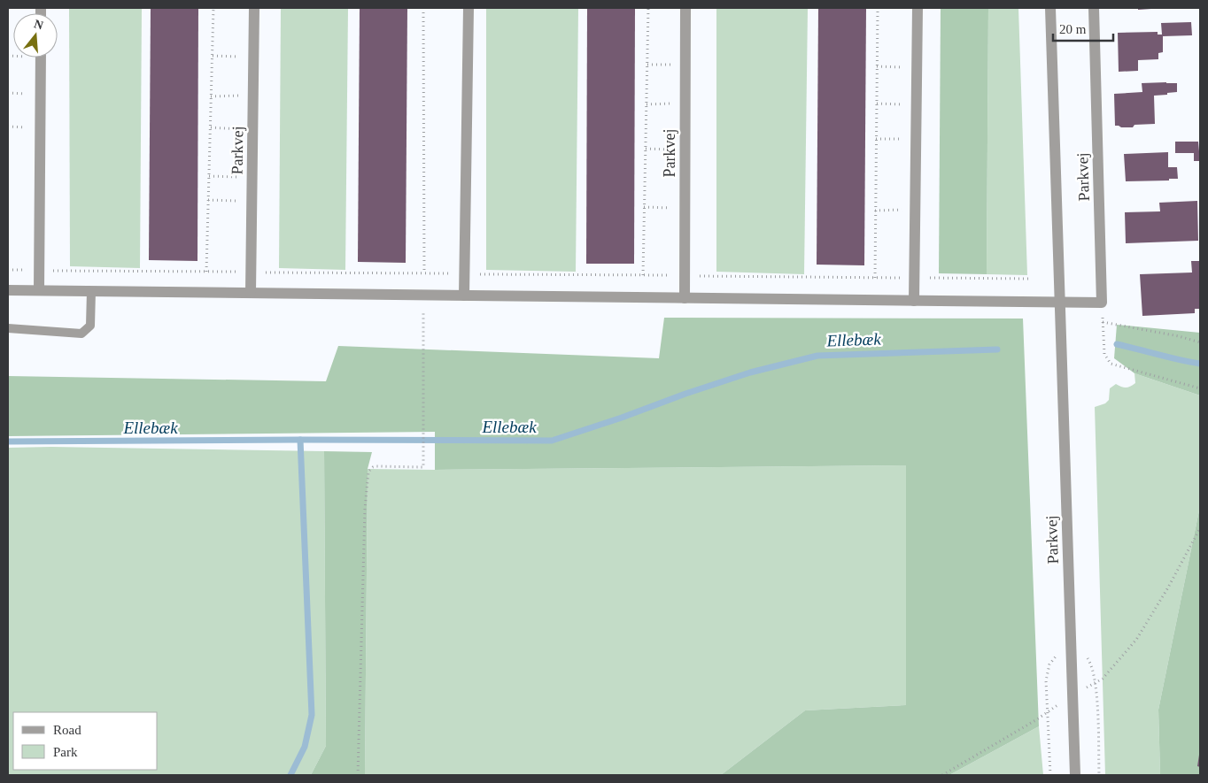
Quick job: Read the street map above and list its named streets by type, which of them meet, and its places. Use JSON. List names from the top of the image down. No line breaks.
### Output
{"streets":{"street":["Parkvej"]},"water":["Ellebæk"],"legend":["Road","Park"],"scale_bar":"20 m","north":"top"}
